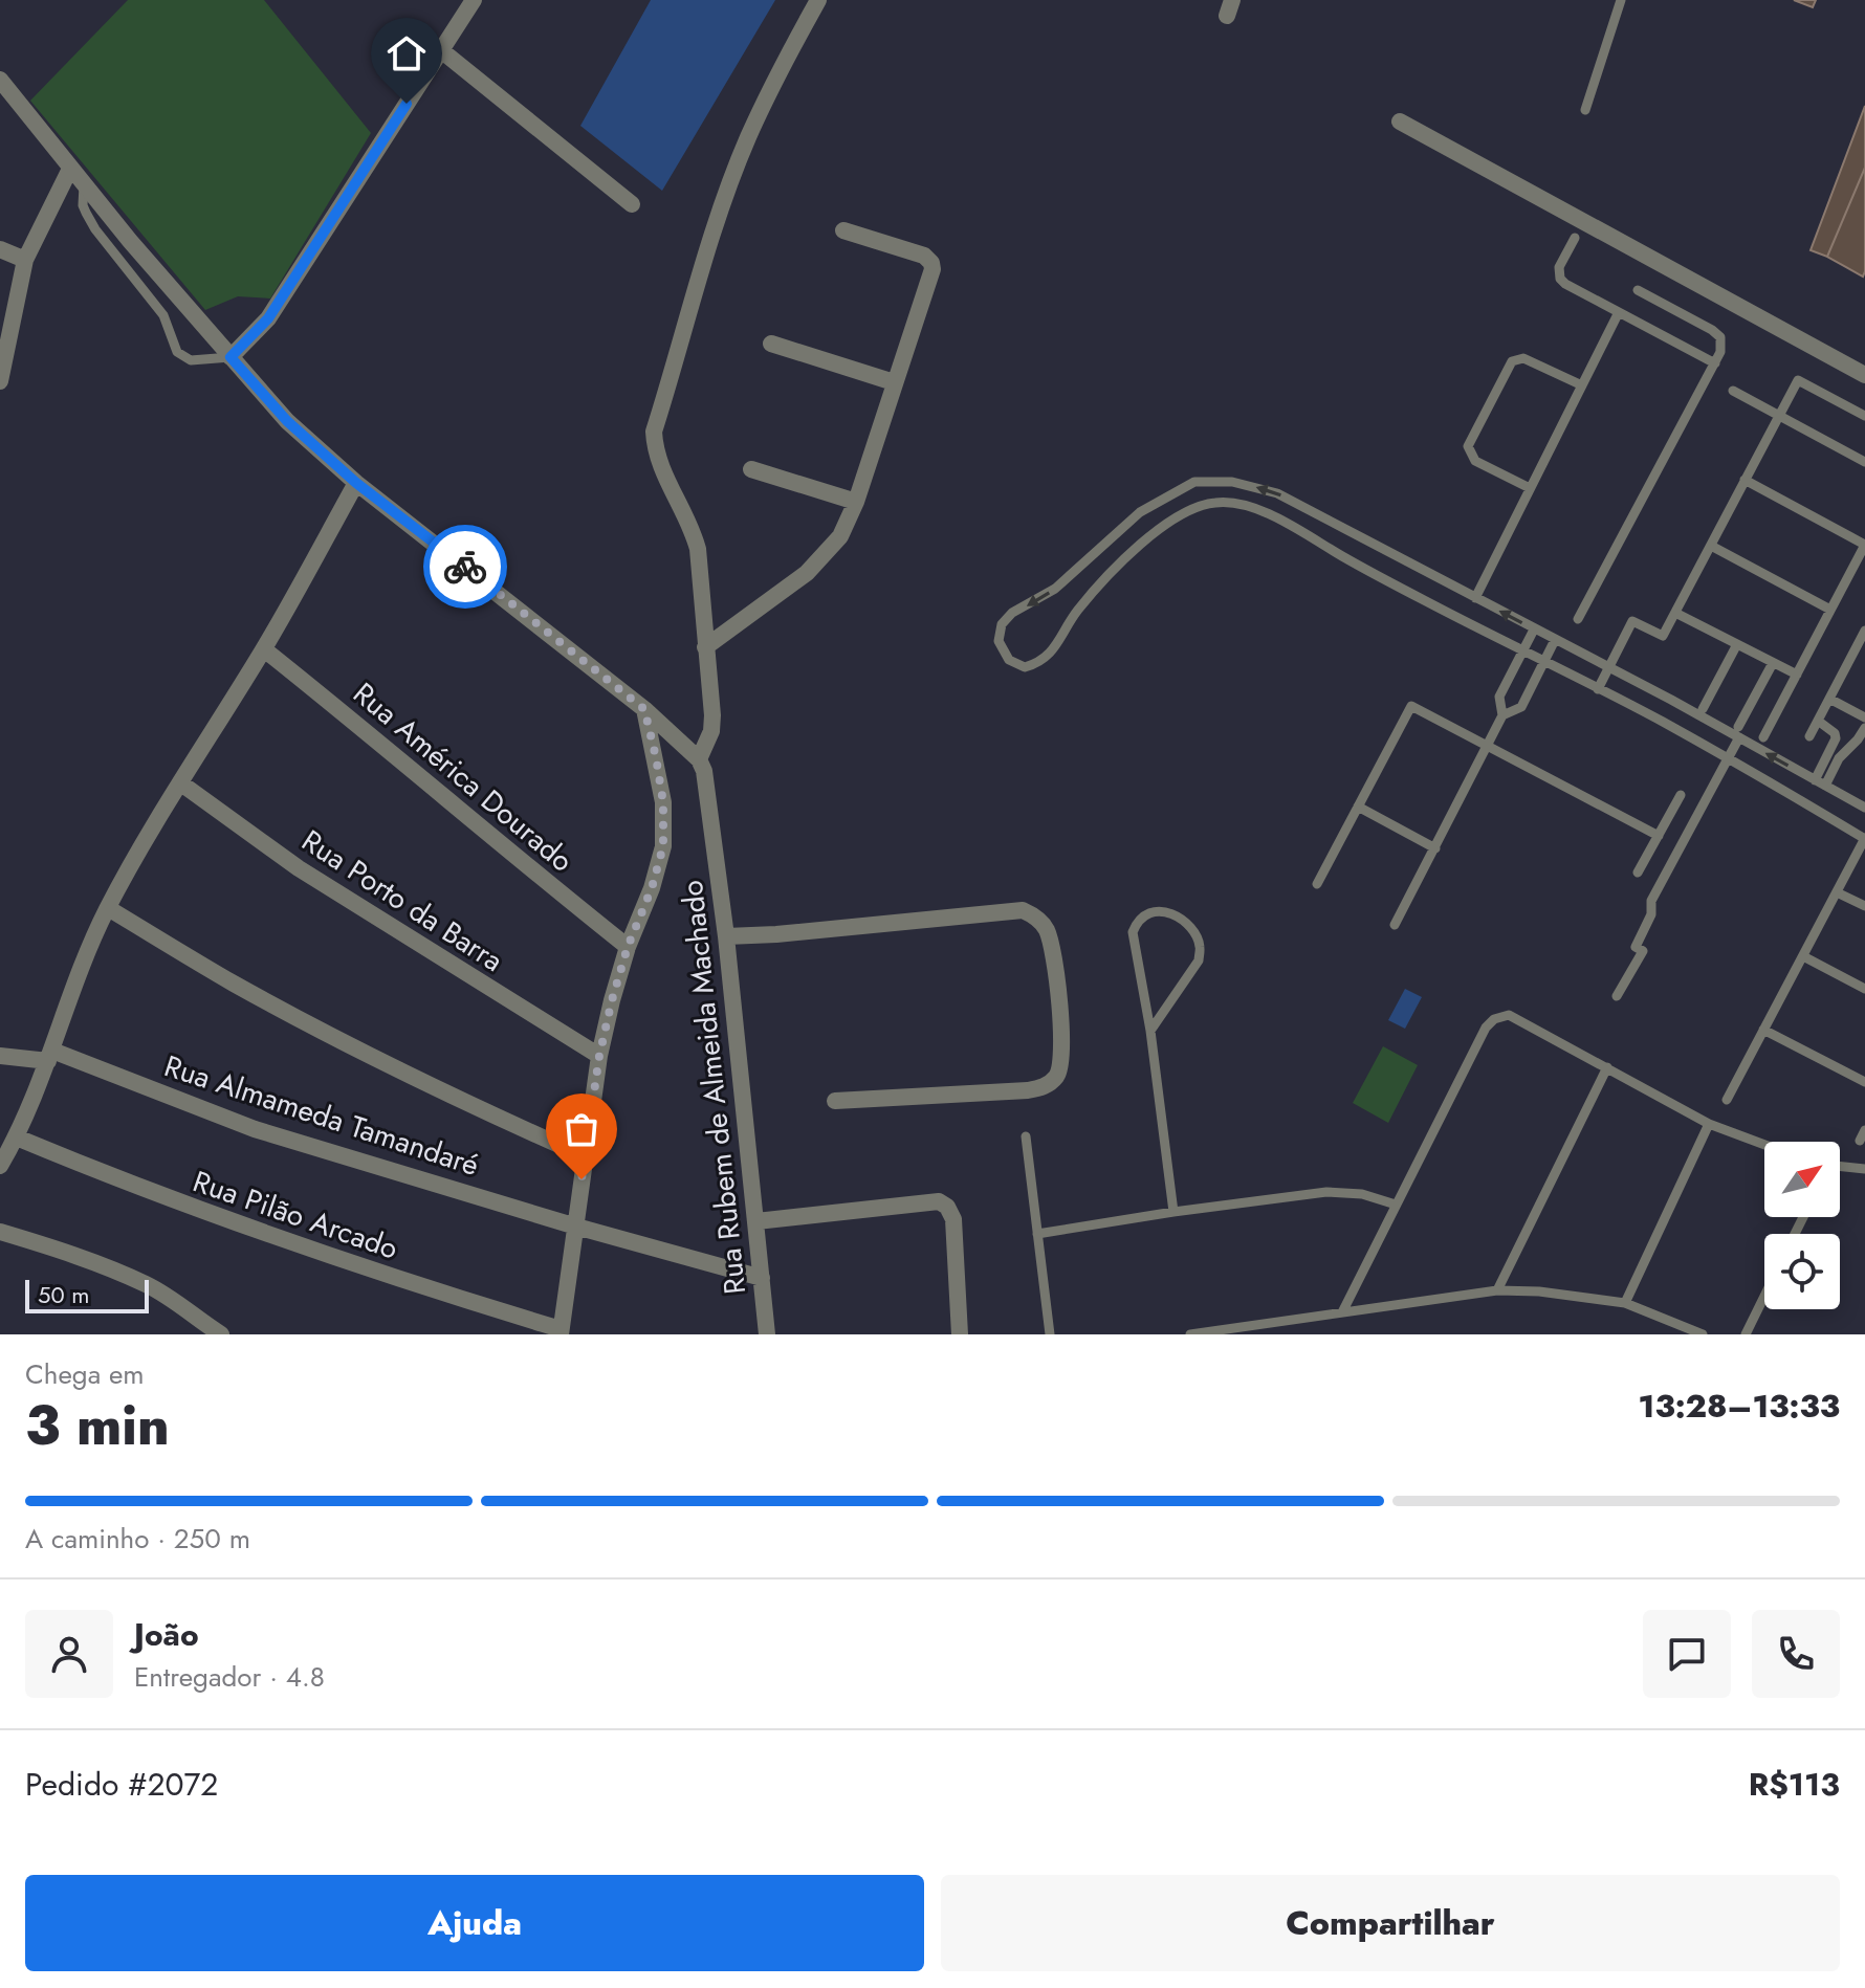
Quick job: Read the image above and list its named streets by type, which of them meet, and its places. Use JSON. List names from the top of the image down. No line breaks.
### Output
{"streets":{"street":["Rua América Dourado","Rua Porto da Barra","Rua Rubem de Almeida Machado","Rua Almameda Tamandaré","Rua Pilão Arcado"]},"crossings":[["Rua Rubem de Almeida Machado","Rua Almameda Tamandaré"]],"scale_bar":"50 m","north":"top right","page":{"scale":"50 m","heading":["3 min","Chega em","13:28–13:33"],"panel":["João","Entregador · 4.8","Pedido #2072","R$113"],"bar":"A caminho · 250 m","buttons":["Ajuda","Compartilhar"]}}
